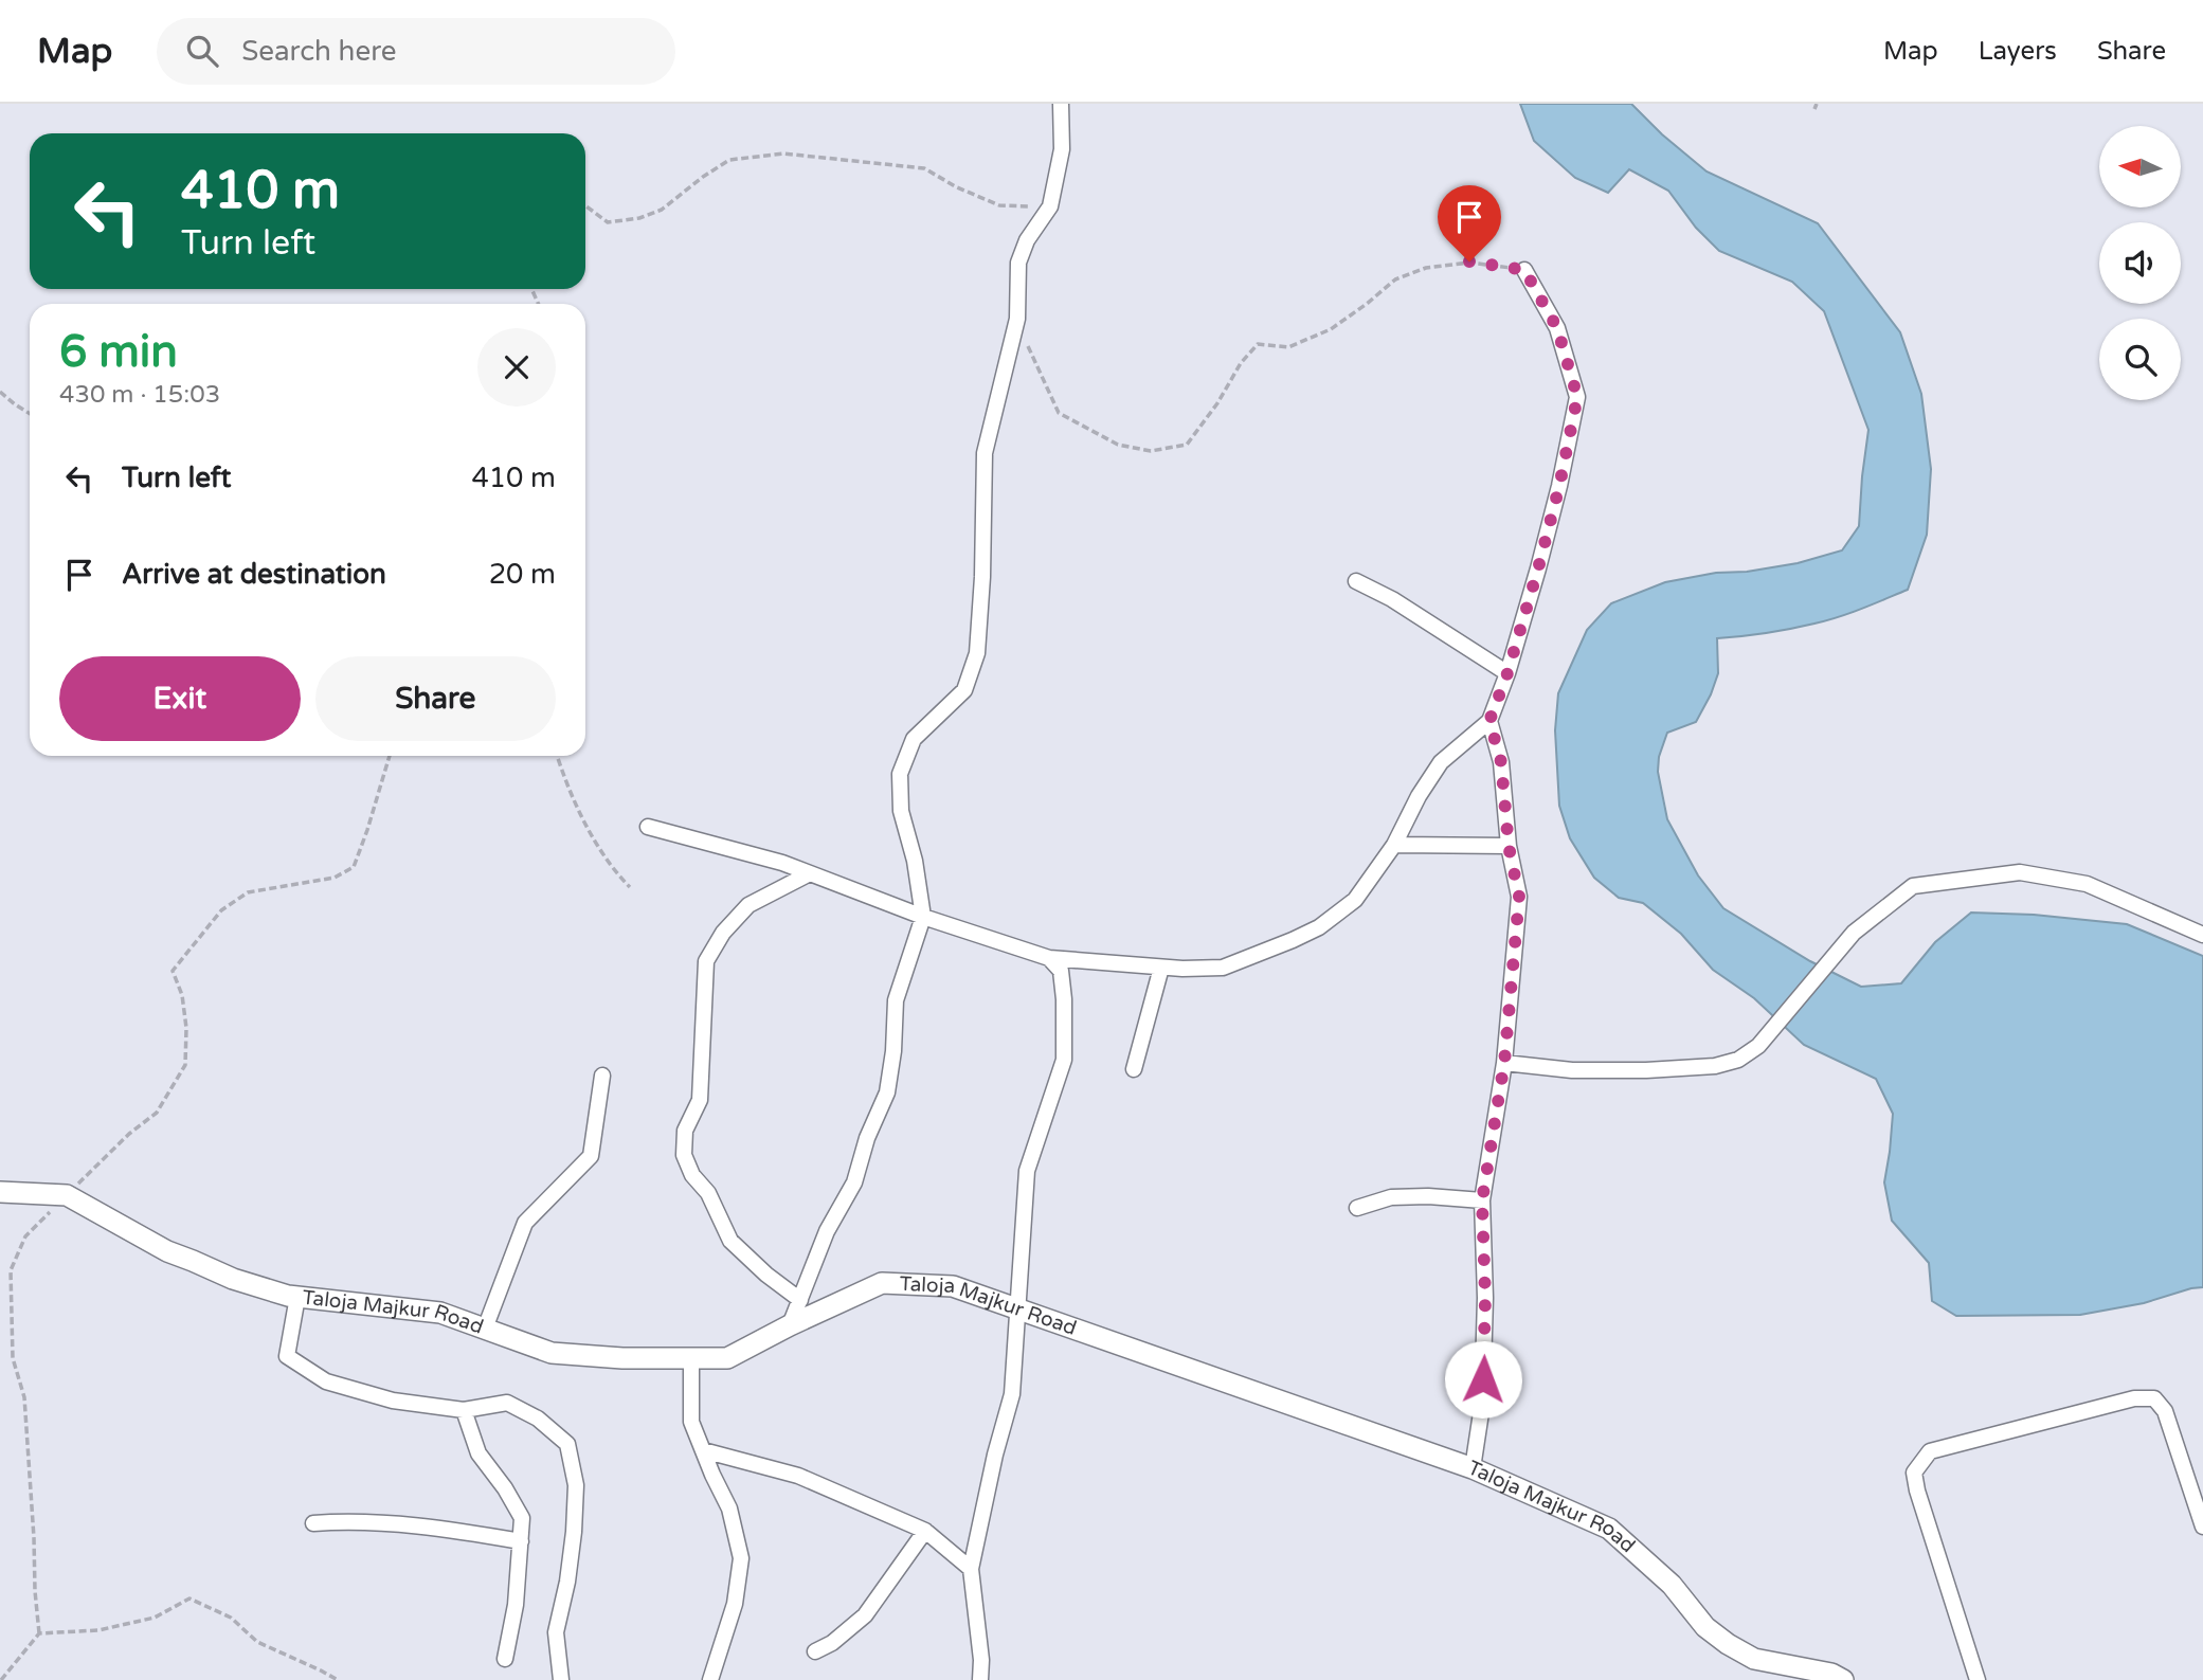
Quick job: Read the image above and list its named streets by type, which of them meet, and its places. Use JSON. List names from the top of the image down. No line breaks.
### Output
{"streets":{"street":["Taloja Majkur Road"]},"north":"left","page":{"header":"Map","search":"Search here","nav":["Map","Layers","Share"],"turn":["410 m","Turn left"],"heading":["6 min","430 m · 15:03"],"list":[{"name":"Turn left","value":"410 m"},{"name":"Arrive at destination","value":"20 m"}],"buttons":["Exit","Share"]}}
